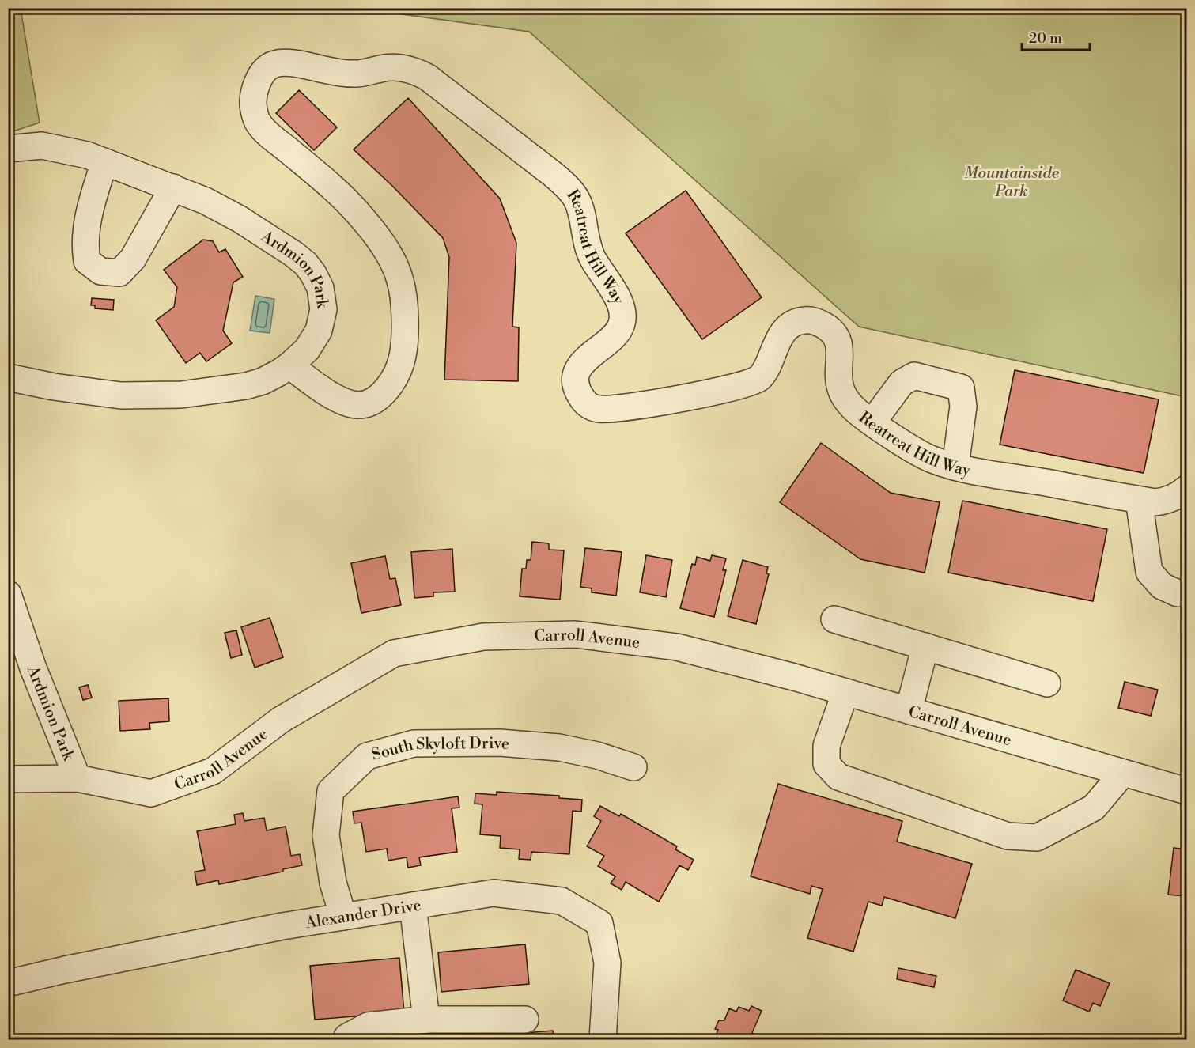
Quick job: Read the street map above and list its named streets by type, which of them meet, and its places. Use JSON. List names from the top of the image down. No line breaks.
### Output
{"streets":{"street":["Reatreat Hill Way","Ardmion Park","Carroll Avenue","South Skyloft Drive","Alexander Drive"]},"crossings":[["Reatreat Hill Way","Ardmion Park"],["Ardmion Park","Carroll Avenue"],["South Skyloft Drive","Alexander Drive"]],"parks":["Mountainside Park"],"scale_bar":"20 m"}
